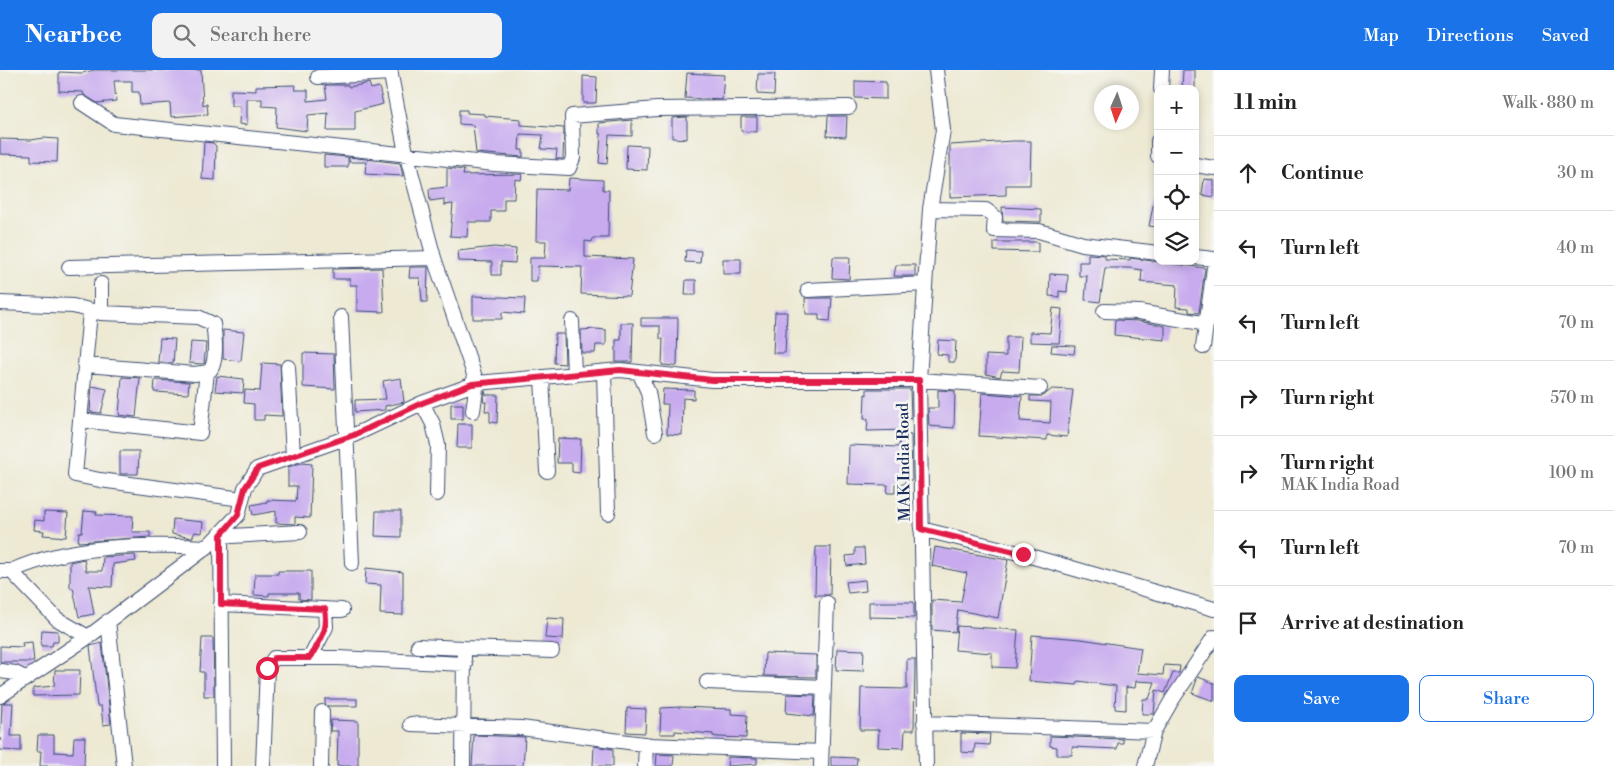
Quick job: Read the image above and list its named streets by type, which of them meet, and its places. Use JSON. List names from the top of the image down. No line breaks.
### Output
{"streets":{"street":["MAK India Road"]},"north":"bottom","page":{"header":"Nearbee","search":"Search here","nav":["Map","Directions","Saved"],"heading":["11 min","Walk · 880 m"],"map_buttons":["+","−"],"list":[["Continue","30 m"],["Turn left","40 m"],["Turn left","70 m"],["Turn right","570 m"],["Turn right","MAK India Road","100 m"],["Turn left","70 m"],"Arrive at destination"],"buttons":["Save","Share"]}}
